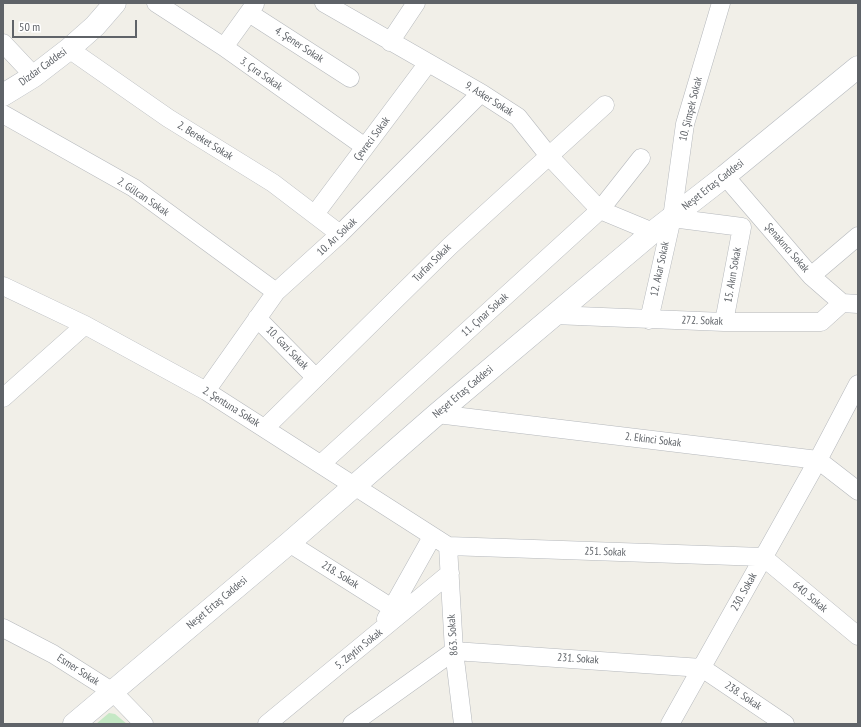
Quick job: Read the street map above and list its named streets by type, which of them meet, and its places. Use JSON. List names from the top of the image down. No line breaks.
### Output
{"streets":{"main road":["Dizdar Caddesi","Neşet Ertaş Caddesi"],"street":["4. Şener Sokak","3. Çıra Sokak","9. Asker Sokak","10. Şimşek Sokak","Çevreci Sokak","2. Bereket Sokak","2. Gülcan Sokak","10. Arı Sokak","Şenakıncı Sokak","Turfan Sokak","12. Akar Sokak","15. Akın Sokak","11. Çınar Sokak","272. Sokak","10. Gazi Sokak","2. Şentuna Sokak","2. Ekinci Sokak","251. Sokak","218. Sokak","230. Sokak","640. Sokak","863. Sokak","5. Zeytin Sokak","231. Sokak","Esmer Sokak","238. Sokak"]},"crossings":[["Dizdar Caddesi","2. Bereket Sokak"],["3. Çıra Sokak","Çevreci Sokak"],["9. Asker Sokak","Çevreci Sokak"],["9. Asker Sokak","Neşet Ertaş Caddesi"],["9. Asker Sokak","10. Arı Sokak"],["9. Asker Sokak","Turfan Sokak"],["9. Asker Sokak","11. Çınar Sokak"],["10. Şimşek Sokak","Neşet Ertaş Caddesi"],["10. Şimşek Sokak","12. Akar Sokak"],["10. Şimşek Sokak","15. Akın Sokak"],["Çevreci Sokak","2. Bereket Sokak"],["2. Bereket Sokak","10. Arı Sokak"],["Neşet Ertaş Caddesi","Şenakıncı Sokak"],["Neşet Ertaş Caddesi","12. Akar Sokak"],["Neşet Ertaş Caddesi","15. Akın Sokak"],["Neşet Ertaş Caddesi","272. Sokak"],["Neşet Ertaş Caddesi","2. Şentuna Sokak"],["Neşet Ertaş Caddesi","2. Ekinci Sokak"],["Neşet Ertaş Caddesi","218. Sokak"],["Neşet Ertaş Caddesi","Esmer Sokak"],["2. Gülcan Sokak","10. Arı Sokak"],["10. Arı Sokak","10. Gazi Sokak"],["10. Arı Sokak","2. Şentuna Sokak"],["Şenakıncı Sokak","272. Sokak"],["Turfan Sokak","10. Gazi Sokak"],["Turfan Sokak","2. Şentuna Sokak"],["12. Akar Sokak","15. Akın Sokak"],["12. Akar Sokak","272. Sokak"],["15. Akın Sokak","272. Sokak"],["11. Çınar Sokak","2. Şentuna Sokak"],["2. Şentuna Sokak","251. Sokak"],["2. Şentuna Sokak","863. Sokak"],["2. Ekinci Sokak","230. Sokak"],["251. Sokak","230. Sokak"],["251. Sokak","640. Sokak"],["251. Sokak","863. Sokak"],["230. Sokak","640. Sokak"],["230. Sokak","231. Sokak"],["230. Sokak","238. Sokak"],["863. Sokak","5. Zeytin Sokak"],["863. Sokak","231. Sokak"],["231. Sokak","238. Sokak"]],"scale_bar":"50 m"}
